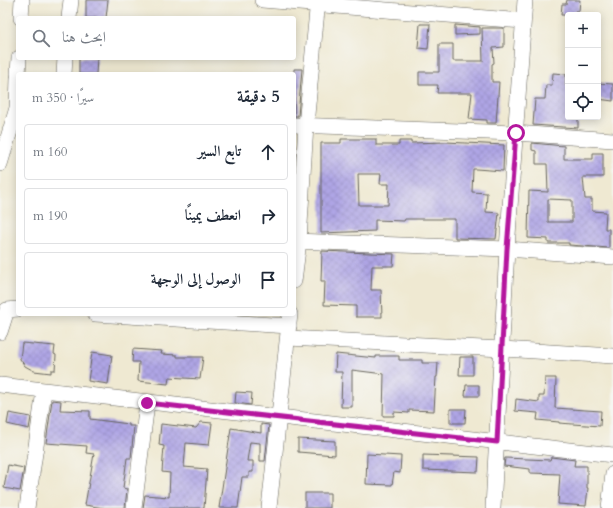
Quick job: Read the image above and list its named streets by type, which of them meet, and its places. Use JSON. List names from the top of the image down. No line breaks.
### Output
{"page":{"map_buttons":["+","−"],"search":"ابحث هنا","heading":["5 دقيقة","سيرًا · 350 m"],"list":[["تابع السير","160 m"],["انعطف يمينًا","190 m"],"الوصول إلى الوجهة"]}}
